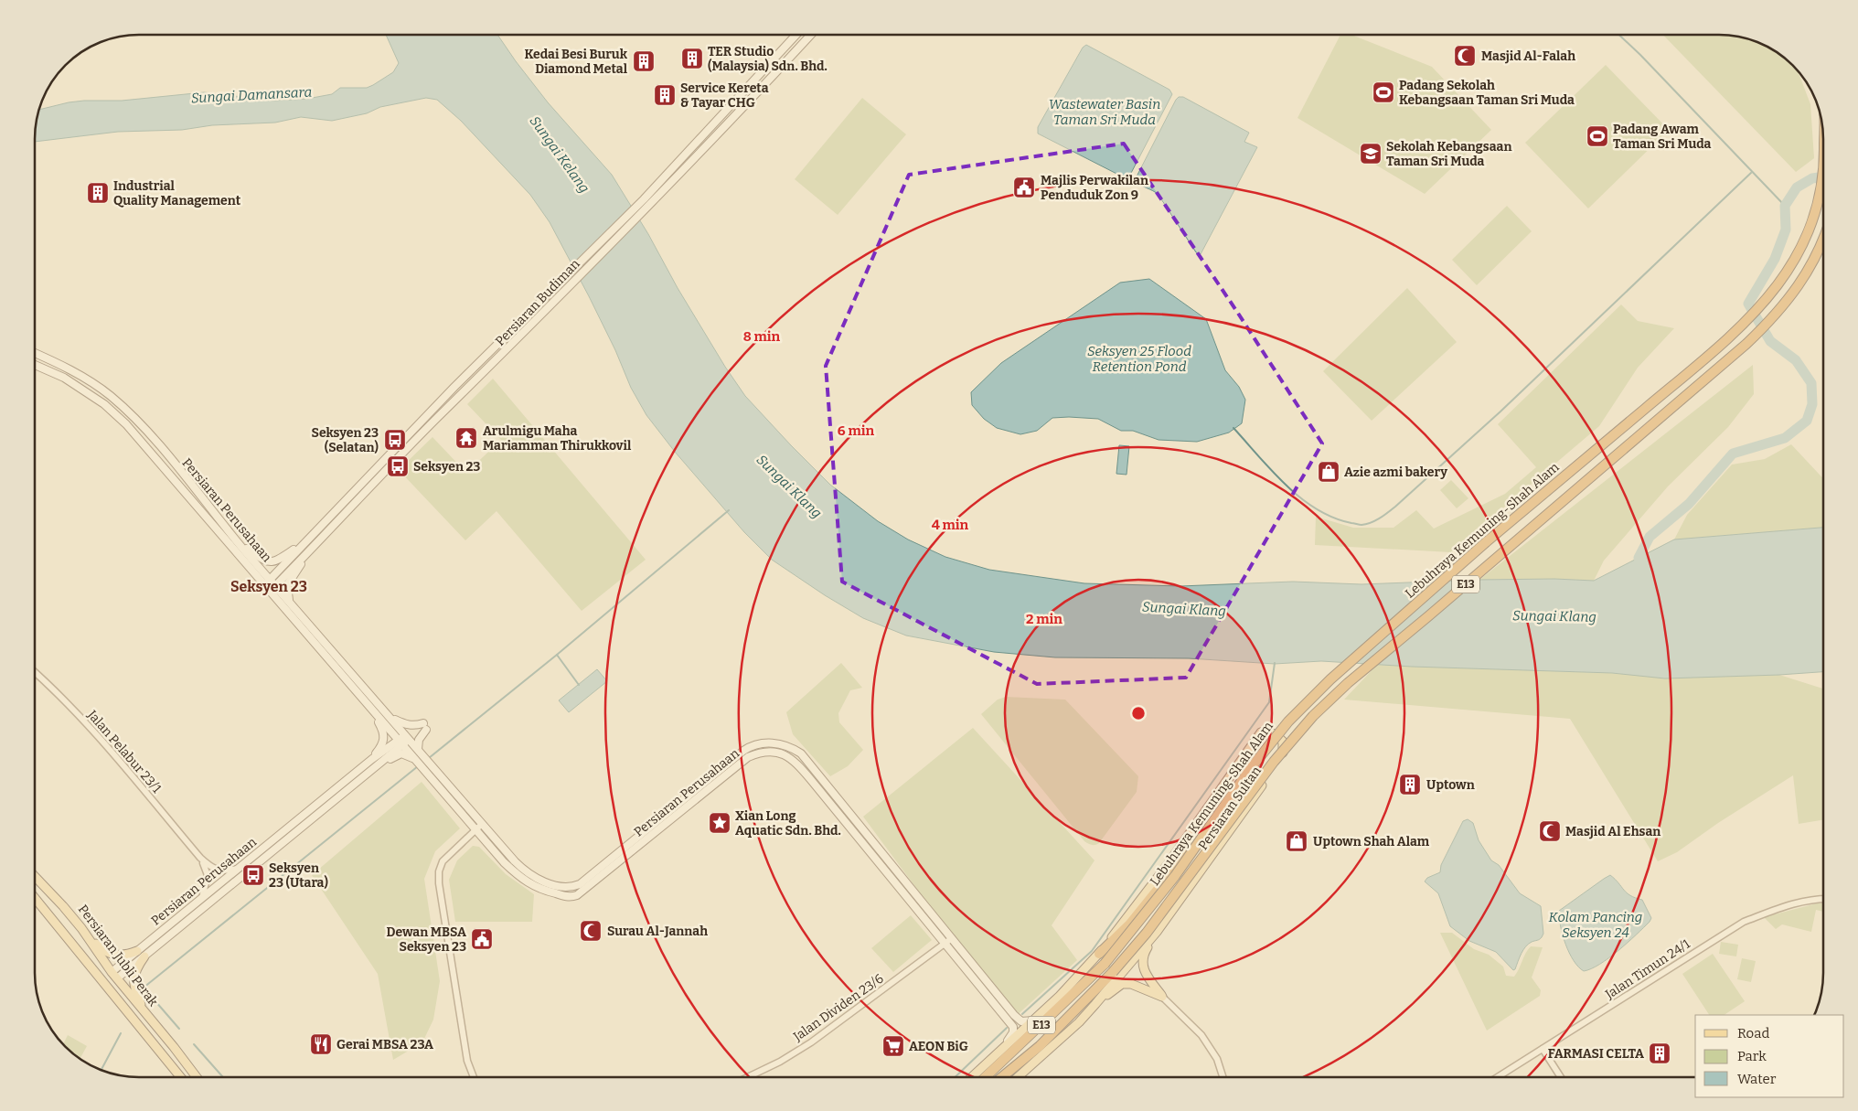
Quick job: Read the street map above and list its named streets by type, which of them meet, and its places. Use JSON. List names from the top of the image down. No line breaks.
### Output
{"streets":{"highway":["Lebuhraya Kemuning-Shah Alam","E13"],"main road":["Persiaran Budiman","Persiaran Perusahaan","Persiaran Sultan","Persiaran Jubli Perak"],"street":["Jalan Pelabur 23/1","Jalan Timun 24/1","Jalan Dividen 23/6"]},"crossings":[["Persiaran Budiman","Persiaran Perusahaan"],["Persiaran Perusahaan","Jalan Pelabur 23/1"],["Persiaran Perusahaan","Persiaran Sultan"],["Persiaran Perusahaan","Persiaran Jubli Perak"],["Persiaran Perusahaan","Jalan Dividen 23/6"],["Lebuhraya Kemuning-Shah Alam","E13"]],"districts":["Seksyen 23"],"water":["Sungai Damansara","Wastewater Basin Taman Sri Muda","Sungai Kelang","Seksyen 25 Flood Retention Pond","Sungai Klang","Kolam Pancing Seksyen 24"],"places":{"mosque":["Masjid Al-Falah","Masjid Al Ehsan","Surau Al-Jannah"],"building":["TER Studio (Malaysia) Sdn. Bhd.","Kedai Besi Buruk Diamond Metal","Service Kereta & Tayar CHG","Industrial Quality Management","Uptown","FARMASI CELTA"],"sports":["Padang Sekolah Kebangsaan Taman Sri Muda","Padang Awam Taman Sri Muda"],"school or university":["Sekolah Kebangsaan Taman Sri Muda"],"public building":["Majlis Perwakilan Penduduk Zon 9","Dewan MBSA Seksyen 23"],"temple":["Arulmigu Maha Mariamman Thirukkovil"],"bus stop":["Seksyen 23 (Selatan)","Seksyen 23","Seksyen 23 (Utara)"],"shop":["Azie azmi bakery","Uptown Shah Alam"],"place":["Xian Long Aquatic Sdn. Bhd."],"restaurant":["Gerai MBSA 23A"],"supermarket":["AEON BiG"]},"legend":["Road","Park","Water"],"rings":["8 min","6 min","4 min","2 min"]}
